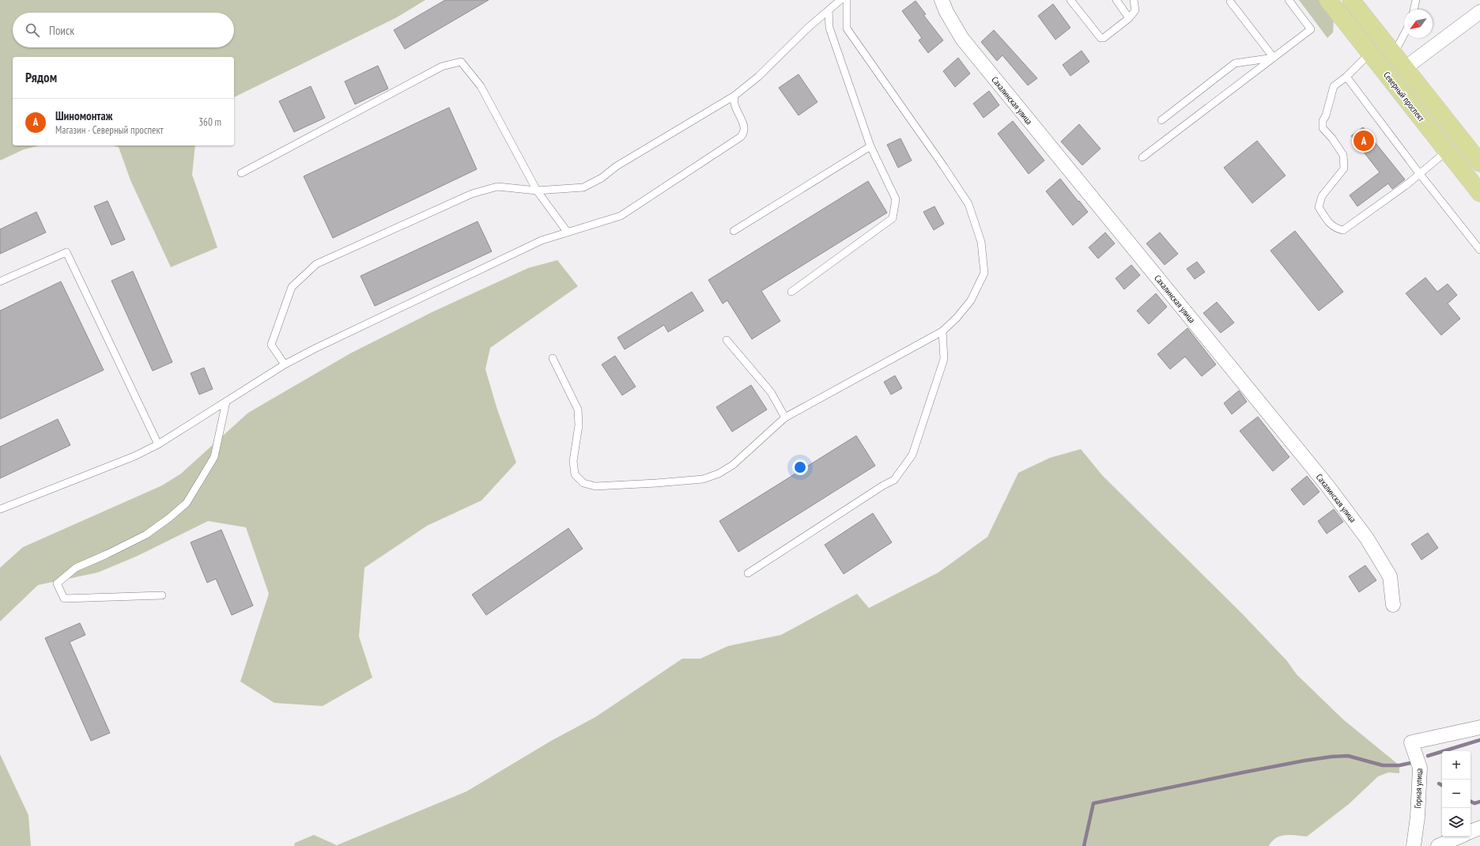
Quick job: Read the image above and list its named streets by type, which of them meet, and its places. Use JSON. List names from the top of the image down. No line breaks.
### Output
{"streets":{"main road":["Северный проспект"],"street":["Сахалинская улица","Горная улица"]},"north":"bottom left","page":{"search":"Поиск","heading":"Рядом","list":[{"mark":"A","name":"Шиномонтаж","note":"Магазин · Северный проспект","value":"360 m"}],"pins":"A","map_buttons":["+","−"]}}
